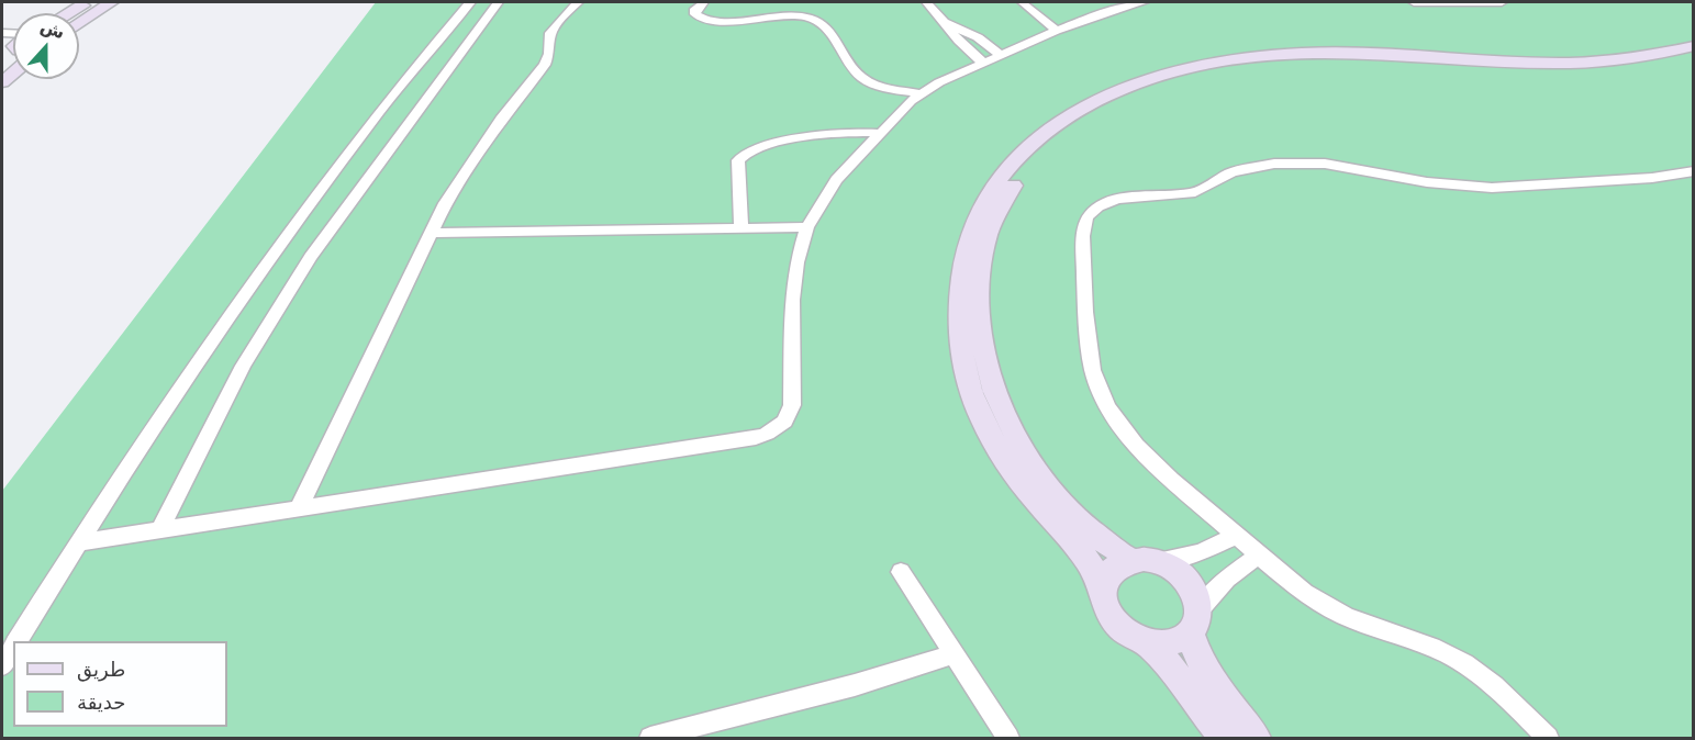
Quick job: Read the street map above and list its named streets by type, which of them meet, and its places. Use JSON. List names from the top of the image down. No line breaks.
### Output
{"legend":["طريق","حديقة"],"north":"top"}
